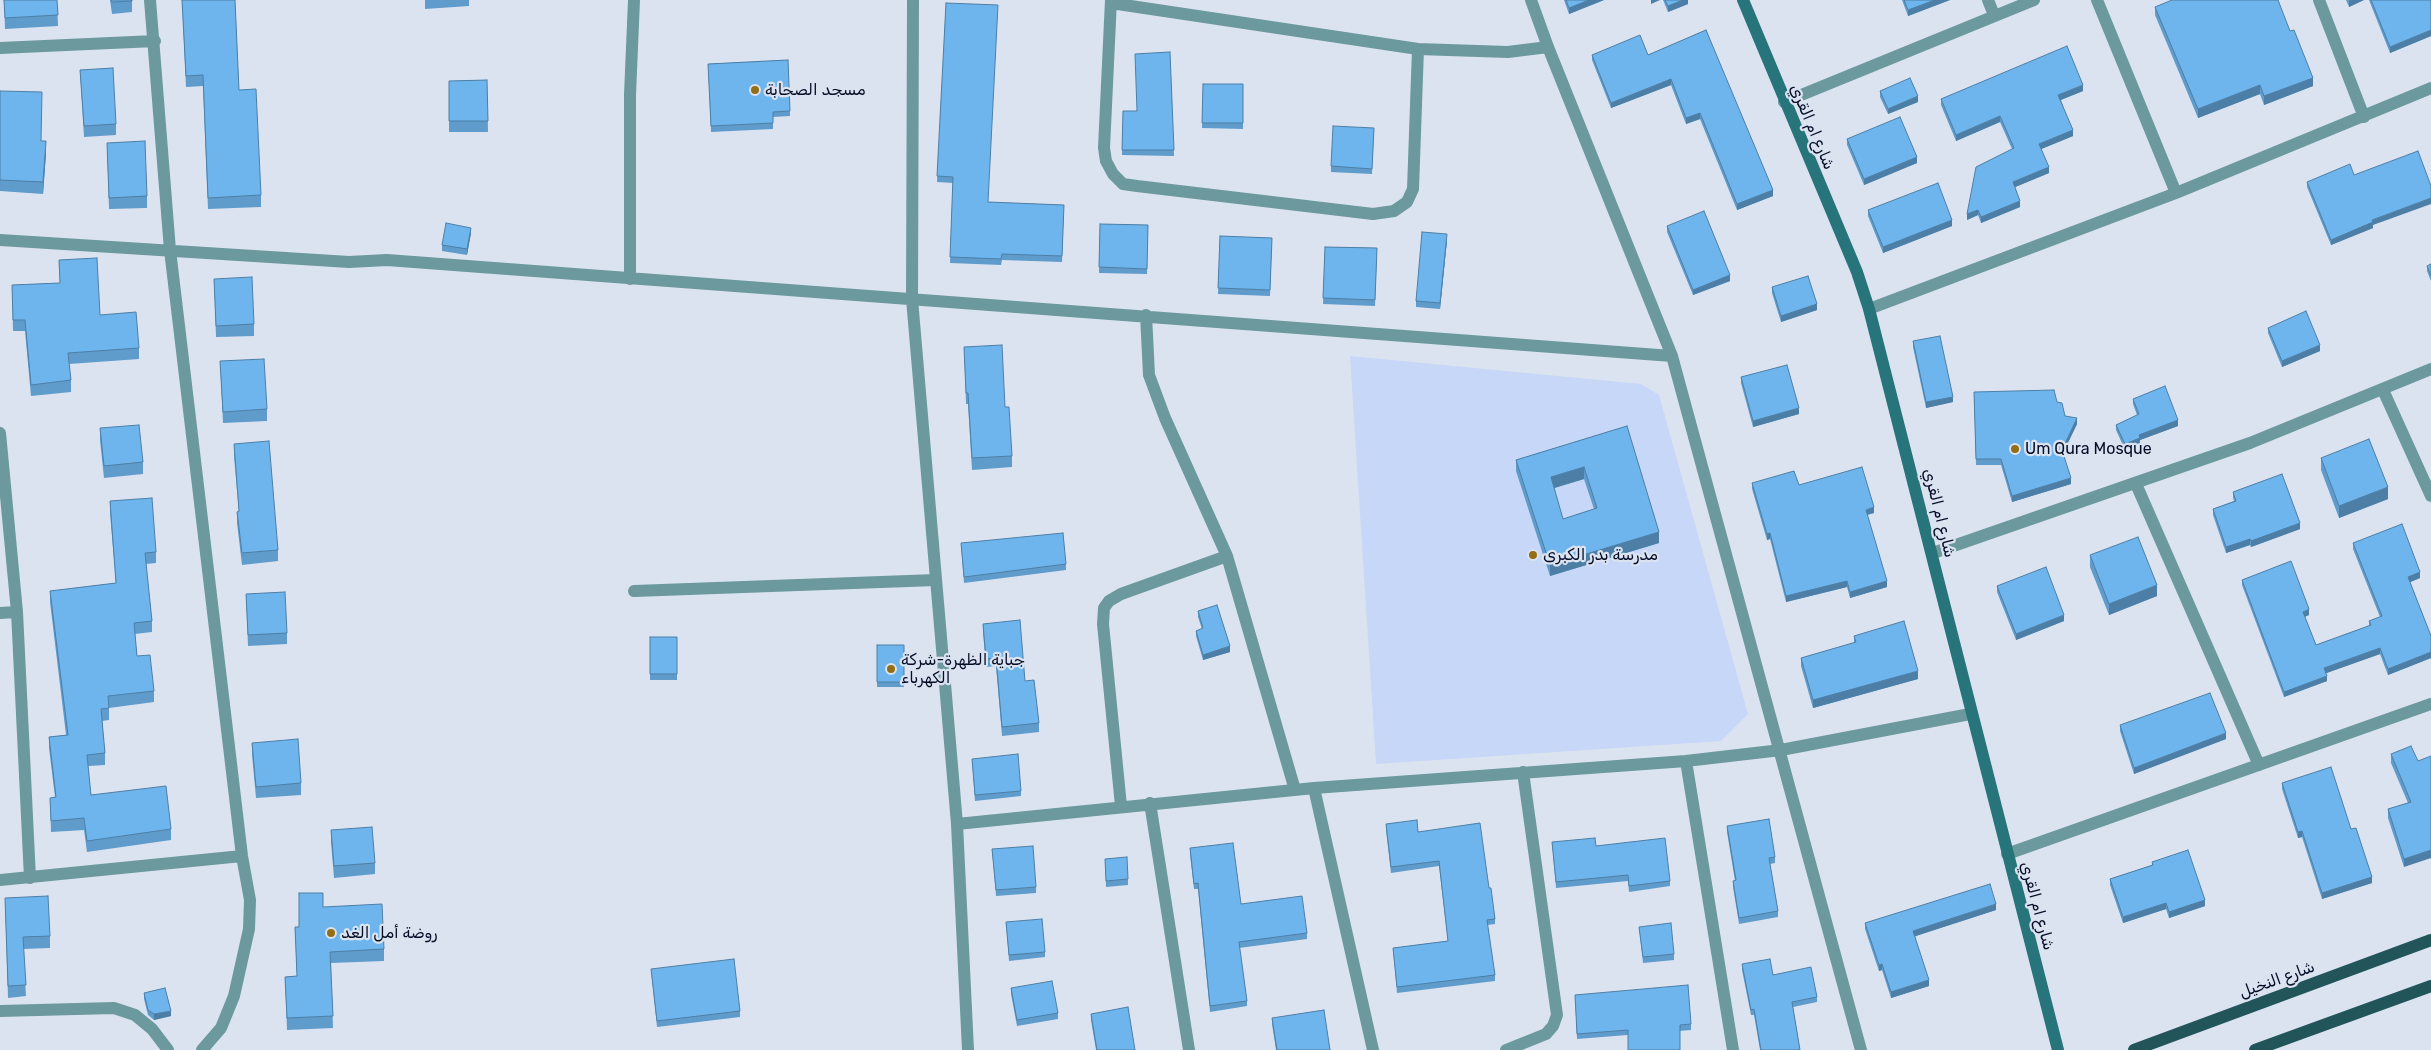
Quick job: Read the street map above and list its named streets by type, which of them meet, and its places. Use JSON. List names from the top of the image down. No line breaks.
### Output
{"streets":{"main road":["شارع النخيل"],"street":["شارع ام القري"]},"places":["مسجد الصحابة","Um Qura Mosque","مدرسة بدر الكبرى","جباية الظهرة-شركة الكهرباء","روضة أمل الغد"]}
